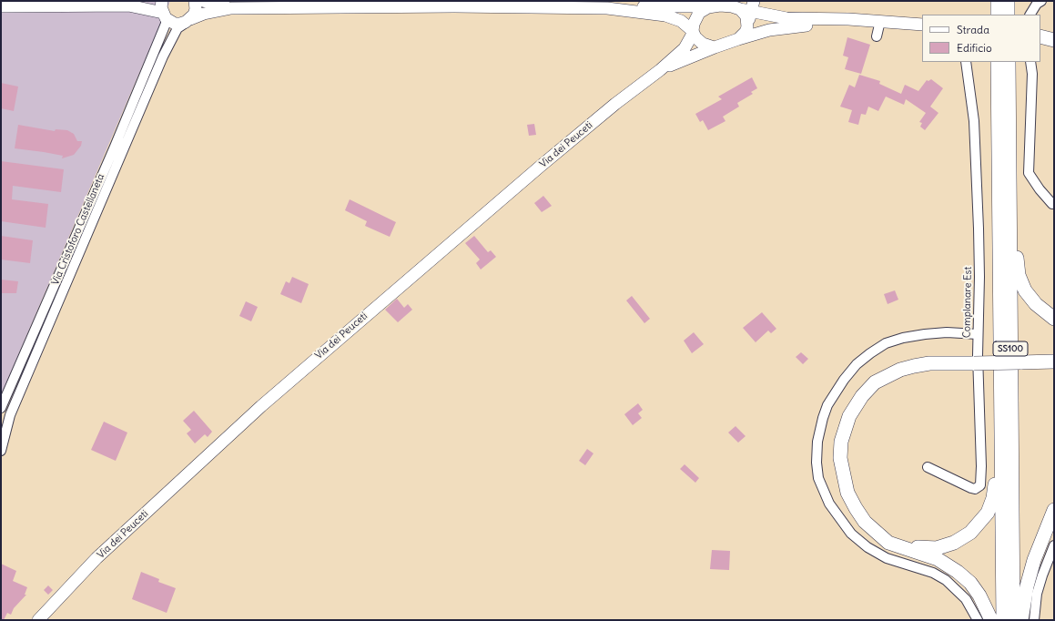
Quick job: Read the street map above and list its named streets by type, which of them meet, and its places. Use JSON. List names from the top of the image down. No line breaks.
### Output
{"streets":{"highway":["SS100"],"main road":["Via dei Peuceti"],"street":["Via Cristoforo Castellaneta","Complanare Est"]},"legend":["Strada","Edificio"]}
